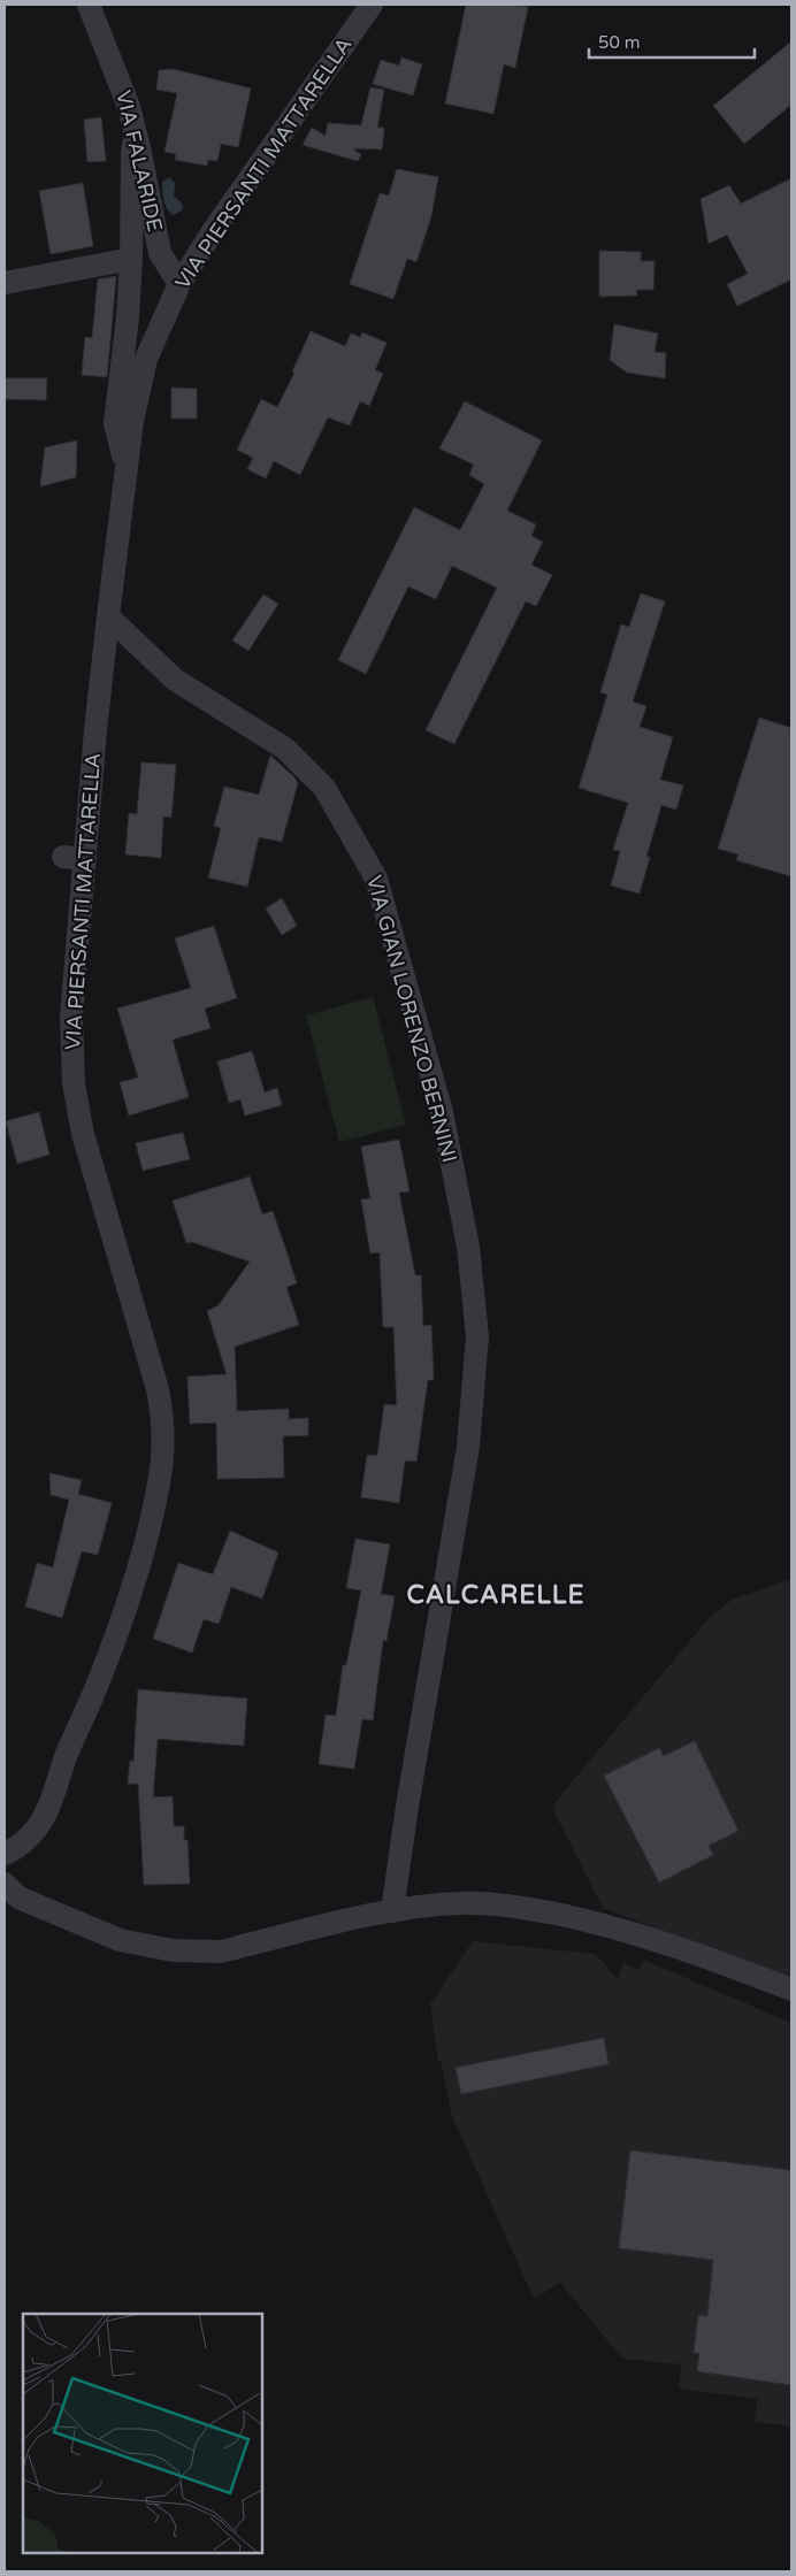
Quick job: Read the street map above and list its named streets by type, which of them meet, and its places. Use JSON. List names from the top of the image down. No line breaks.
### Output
{"streets":{"street":["VIA FALARIDE","VIA PIERSANTI MATTARELLA","VIA GIAN LORENZO BERNINI"]},"crossings":[["VIA FALARIDE","VIA PIERSANTI MATTARELLA"],["VIA PIERSANTI MATTARELLA","VIA GIAN LORENZO BERNINI"]],"districts":["CALCARELLE"],"scale_bar":"50 m"}
